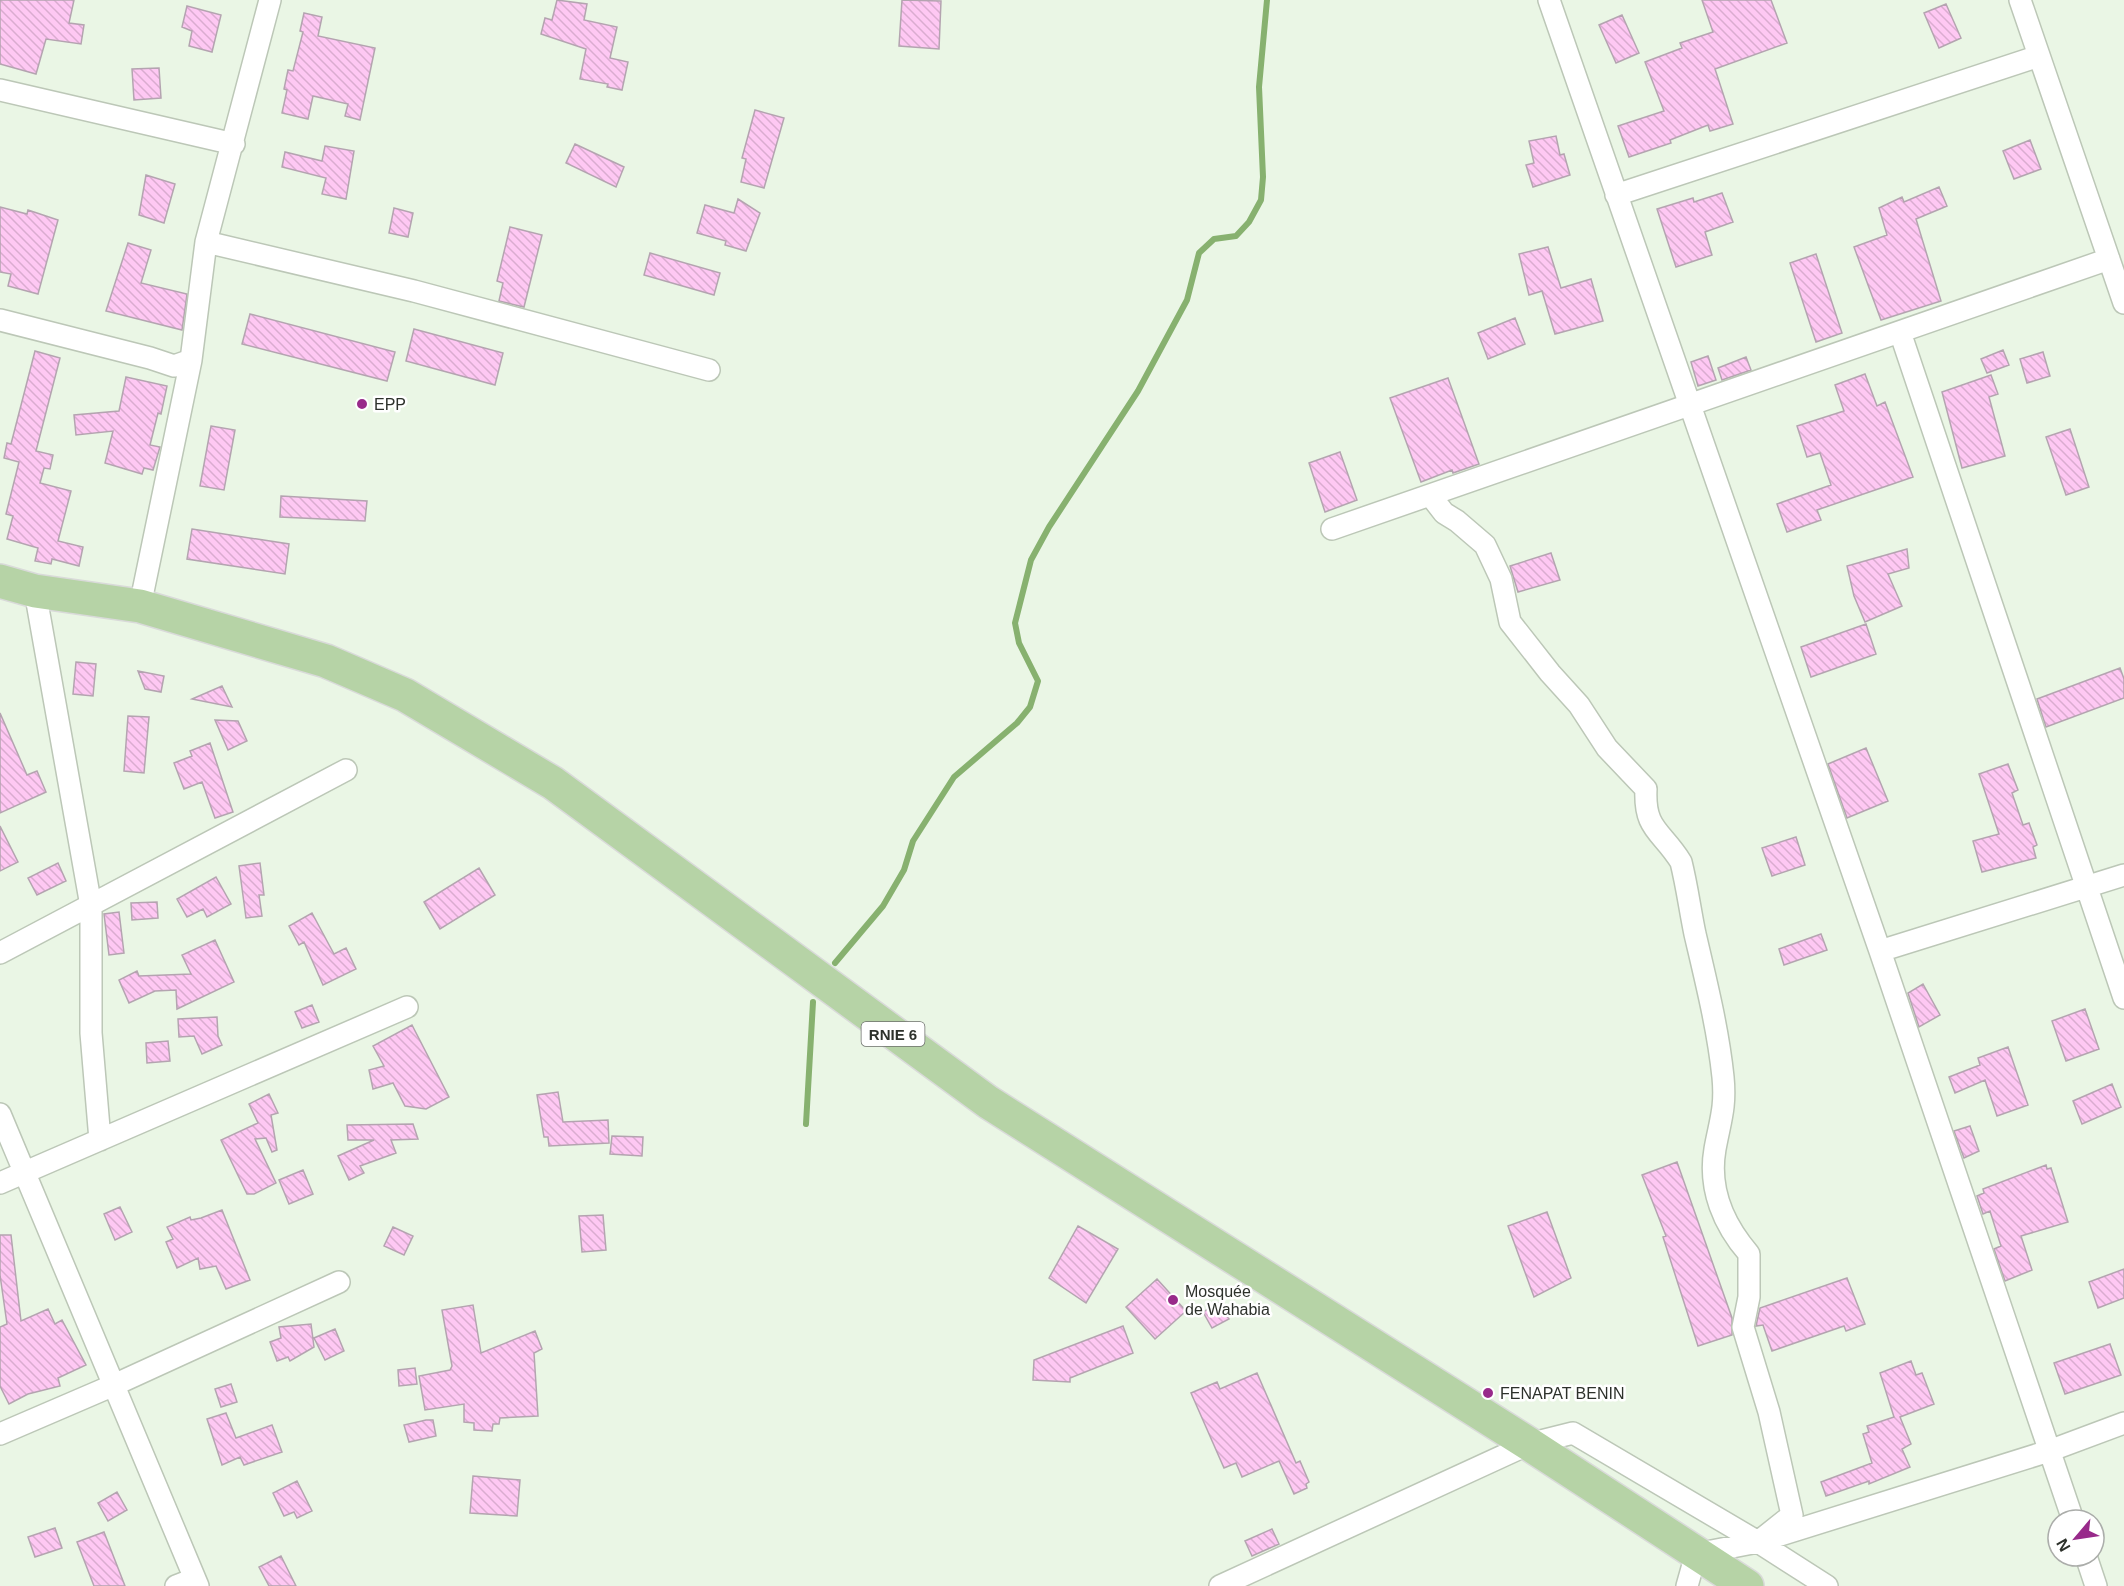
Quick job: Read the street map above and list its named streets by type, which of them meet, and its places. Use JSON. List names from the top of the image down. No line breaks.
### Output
{"streets":{"main road":["RNIE 6"]},"places":["EPP","Mosquée de Wahabia","FENAPAT BENIN"],"north":"bottom left"}
